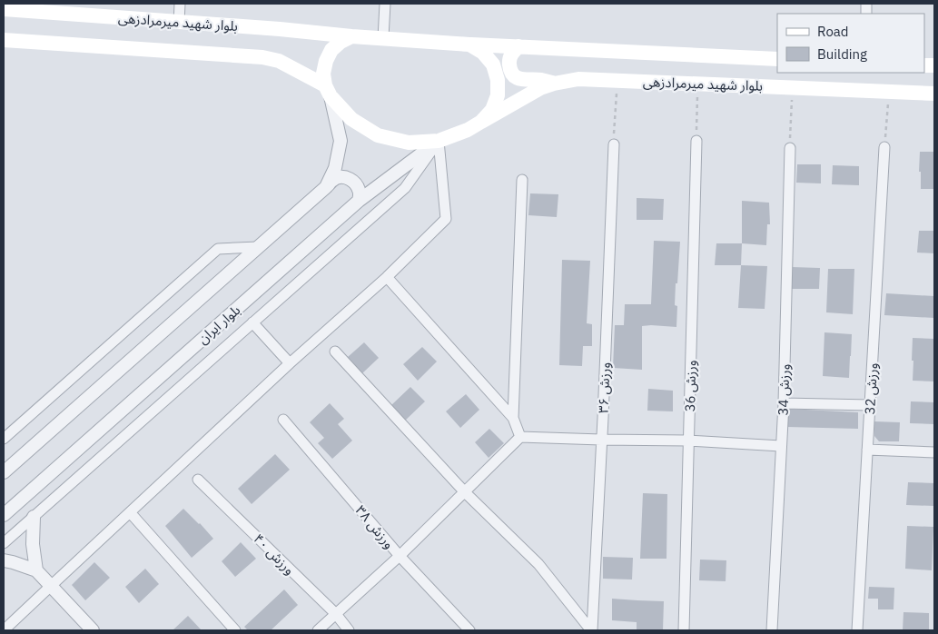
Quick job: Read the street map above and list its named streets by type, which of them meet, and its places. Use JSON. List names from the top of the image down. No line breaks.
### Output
{"streets":{"main road":["بلوار شهید میرمرادزهی"],"street":["بلوار ایران","ورزش 36","ورزش ۳۶","ورزش 32","ورزش 34","ورزش ۳۸","ورزش ۴۰"]},"crossings":[["بلوار شهید میرمرادزهی","بلوار ایران"]],"legend":["Road","Building"]}
